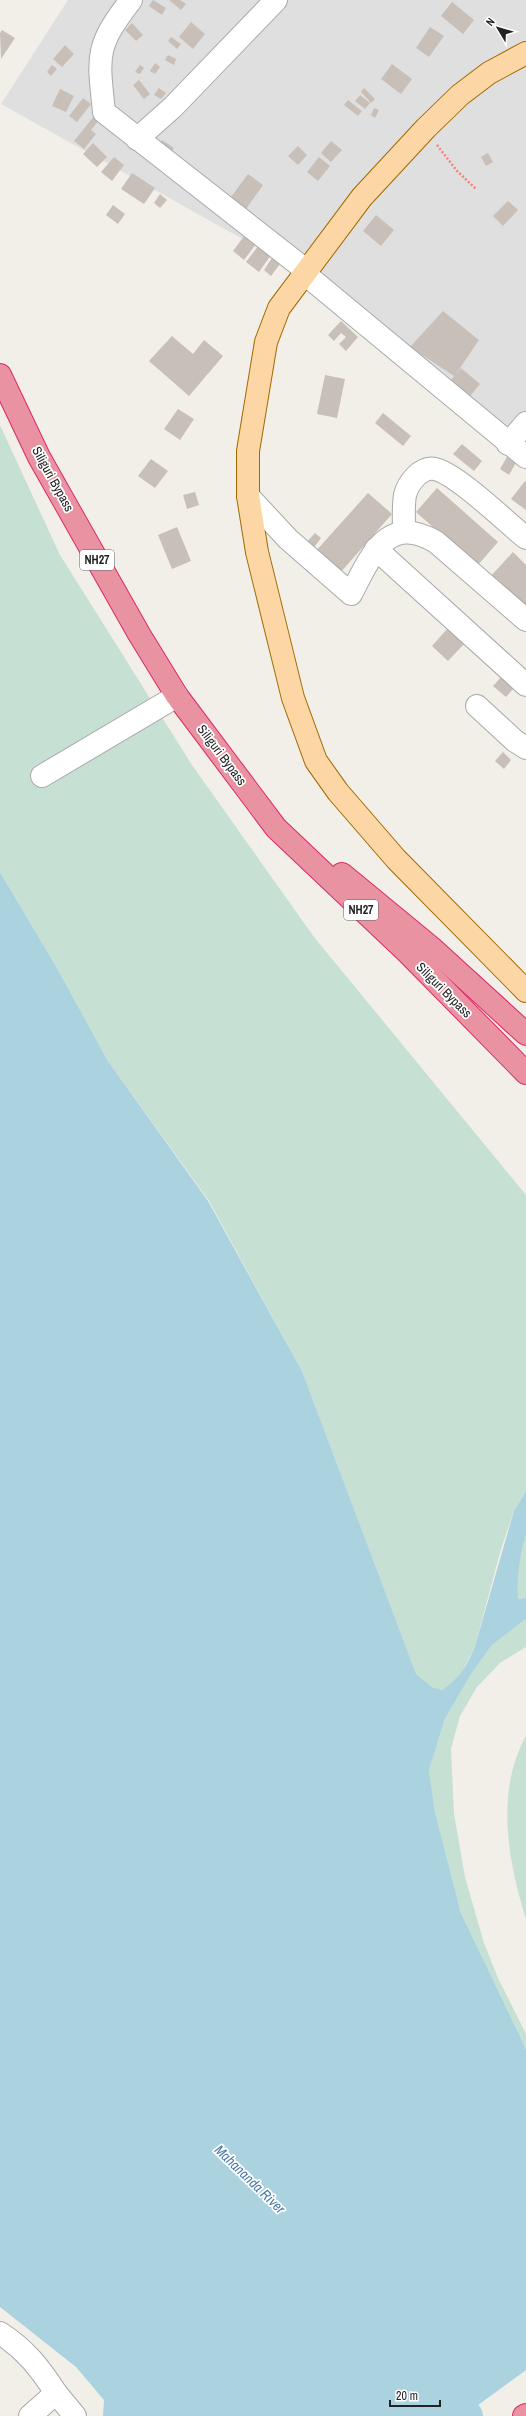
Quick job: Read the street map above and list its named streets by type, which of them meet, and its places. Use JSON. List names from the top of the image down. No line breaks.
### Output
{"streets":{"highway":["Siliguri Bypass","NH27"]},"water":["Mahananda River"],"scale_bar":"20 m","north":"top left"}
